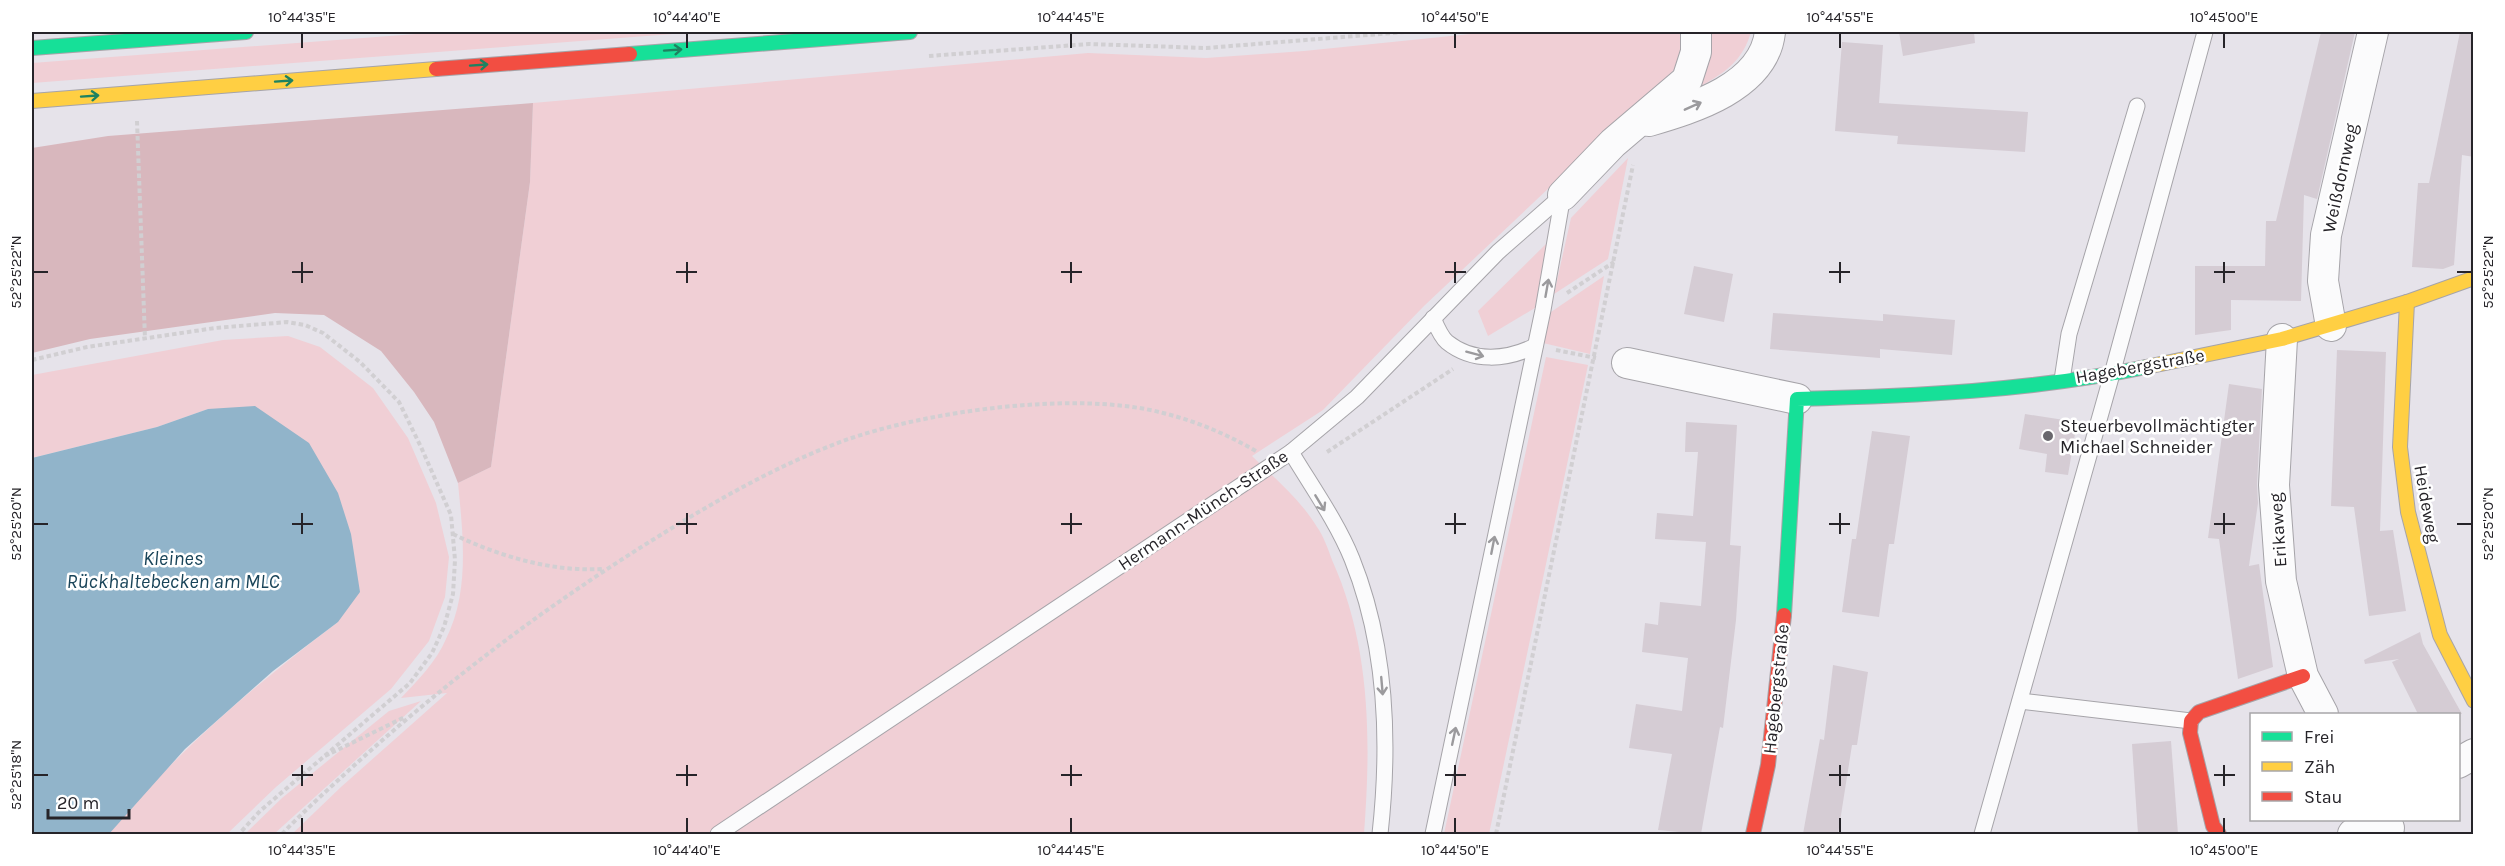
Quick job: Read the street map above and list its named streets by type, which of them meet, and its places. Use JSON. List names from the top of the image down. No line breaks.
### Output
{"streets":{"street":["Weißdornweg","Hagebergstraße","Heideweg","Hermann-Münch-Straße","Erikaweg"]},"crossings":[["Weißdornweg","Hagebergstraße"],["Hagebergstraße","Heideweg"],["Hagebergstraße","Erikaweg"]],"water":["Kleines Rückhaltebecken am MLC"],"places":["Steuerbevollmächtigter Michael Schneider"],"legend":["Frei","Zäh","Stau"],"scale_bar":"20 m","coordinates":["10°44'35\"E","10°44'40\"E","10°44'45\"E","10°44'50\"E","10°44'55\"E","10°45'00\"E","52°25'22\"N","52°25'20\"N","52°25'18\"N"]}
